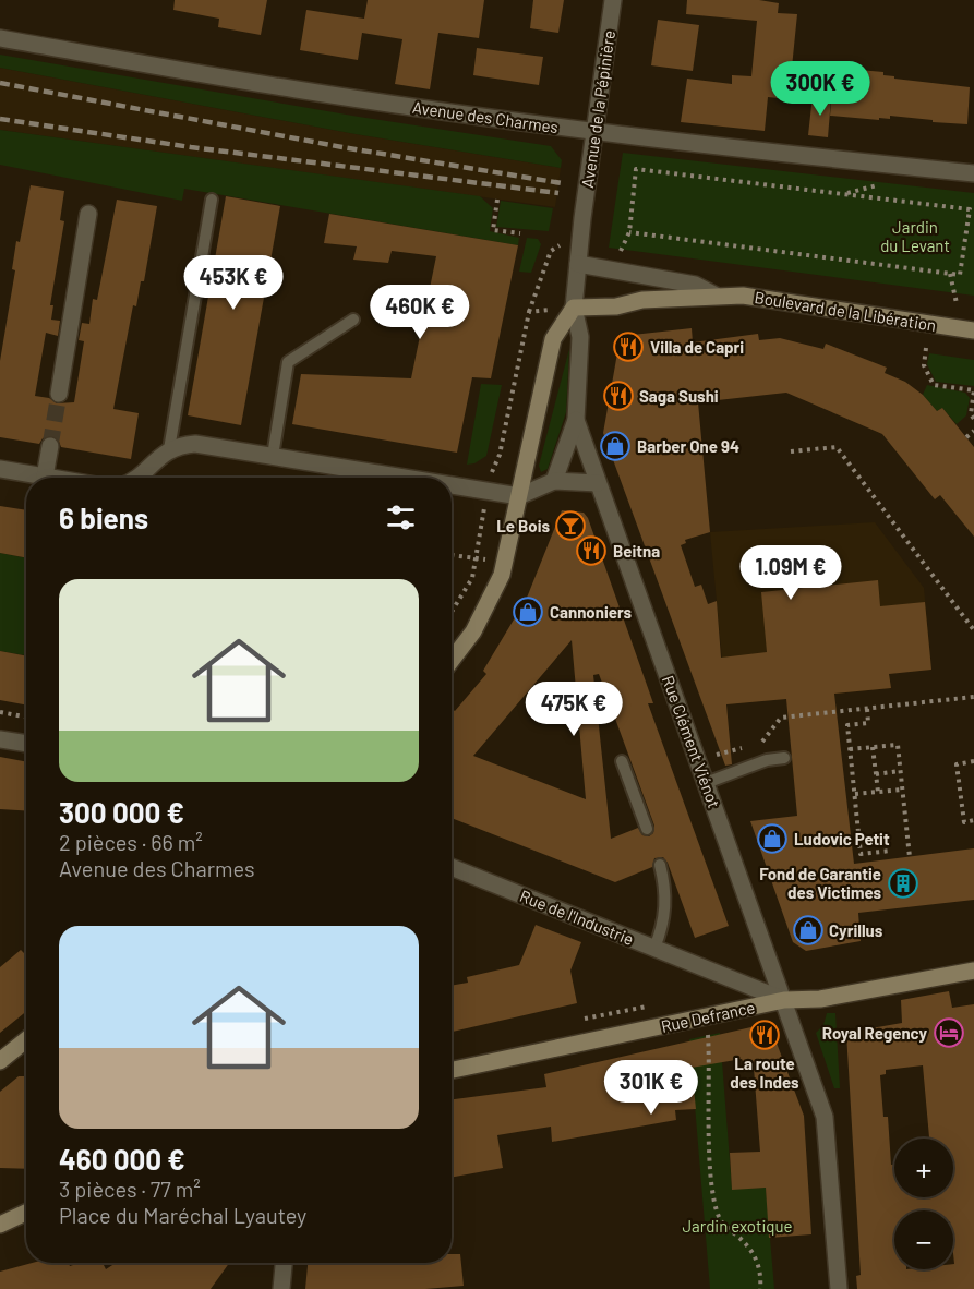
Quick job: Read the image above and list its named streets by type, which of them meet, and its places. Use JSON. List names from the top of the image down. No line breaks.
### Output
{"streets":{"main road":["Boulevard de la Libération","Rue Defrance"],"street":["Avenue de la Pépinière","Avenue des Charmes","Rue Clément Viénot","Rue de l'Industrie"]},"crossings":[["Avenue de la Pépinière","Avenue des Charmes"],["Avenue de la Pépinière","Rue Clément Viénot"],["Boulevard de la Libération","Rue Clément Viénot"],["Rue Clément Viénot","Rue de l'Industrie"],["Rue Clément Viénot","Rue Defrance"],["Rue de l'Industrie","Rue Defrance"]],"parks":["Jardin du Levant","Jardin exotique"],"places":{"restaurant":["Villa de Capri","Saga Sushi","Beitna","La route des Indes"],"shop":["Barber One 94","Cannoniers","Ludovic Petit","Cyrillus"],"bar":["Le Bois"],"building":["Fond de Garantie des Victimes"],"hotel":["Royal Regency"]},"page":{"price":["300K €","453K €","460K €","1.09M €","475K €","301K €"],"heading":"6 biens","list":[{"name":"300 000 €","note":"2 pièces · 66 m² · Avenue des Charmes"},{"name":"460 000 €","note":"3 pièces · 77 m² · Place du Maréchal Lyautey"}],"map_buttons":["+","−"]}}
